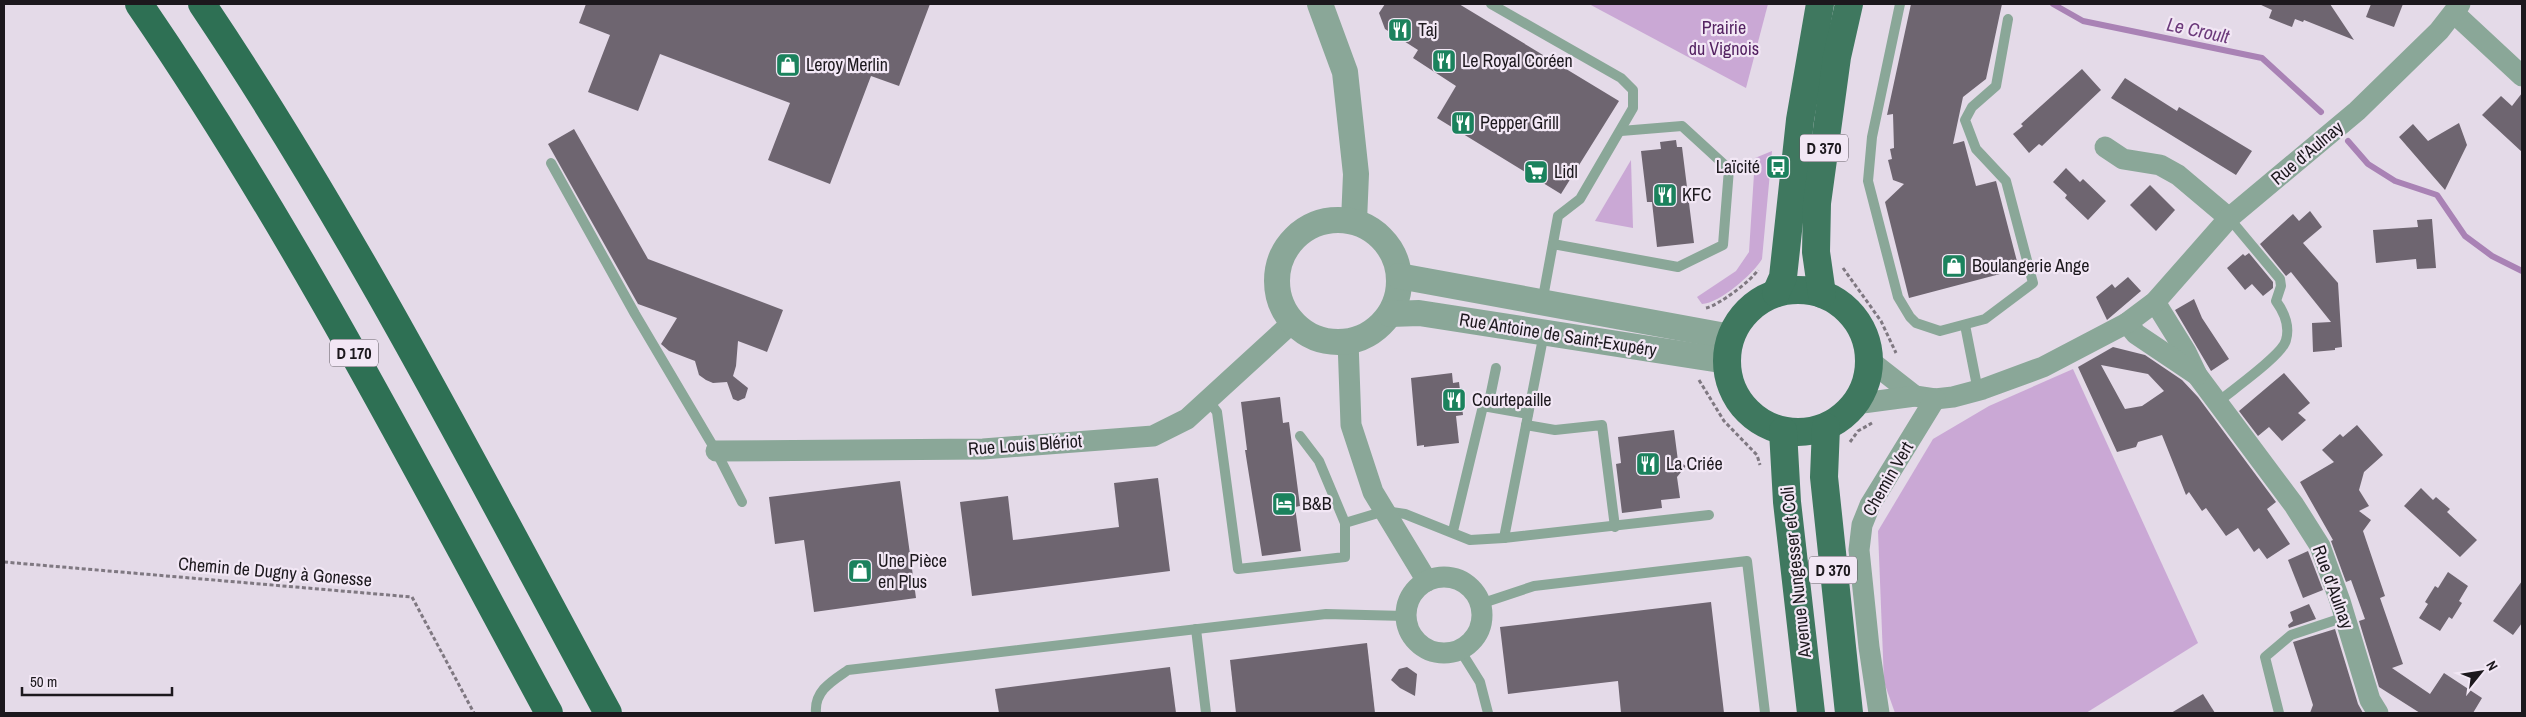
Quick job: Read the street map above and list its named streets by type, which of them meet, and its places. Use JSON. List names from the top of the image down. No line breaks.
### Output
{"streets":{"highway":["D 170"],"main road":["D 370","Avenue Nungesser et Coli"],"street":["Rue d'Aulnay","Rue Antoine de Saint-Exupéry","Rue Louis Blériot","Chemin Vert"],"path":["Chemin de Dugny à Gonesse"]},"crossings":[["D 370","Rue d'Aulnay"],["D 370","Rue Antoine de Saint-Exupéry"],["D 370","Avenue Nungesser et Coli"],["Rue d'Aulnay","Rue Antoine de Saint-Exupéry"],["Rue d'Aulnay","Chemin Vert"],["Rue d'Aulnay","Avenue Nungesser et Coli"],["Rue Antoine de Saint-Exupéry","Rue Louis Blériot"],["Rue Antoine de Saint-Exupéry","Avenue Nungesser et Coli"]],"water":["Le Croult"],"parks":["Prairie du Vignois"],"places":{"restaurant":["Taj","Le Royal Coréen","Pepper Grill","KFC","Courtepaille","La Criée"],"shop":["Leroy Merlin","Boulangerie Ange","Une Pièce en Plus"],"bus stop":["Laïcité"],"supermarket":["Lidl"],"hotel":["B&B"]},"scale_bar":"50 m","north":"top right"}
